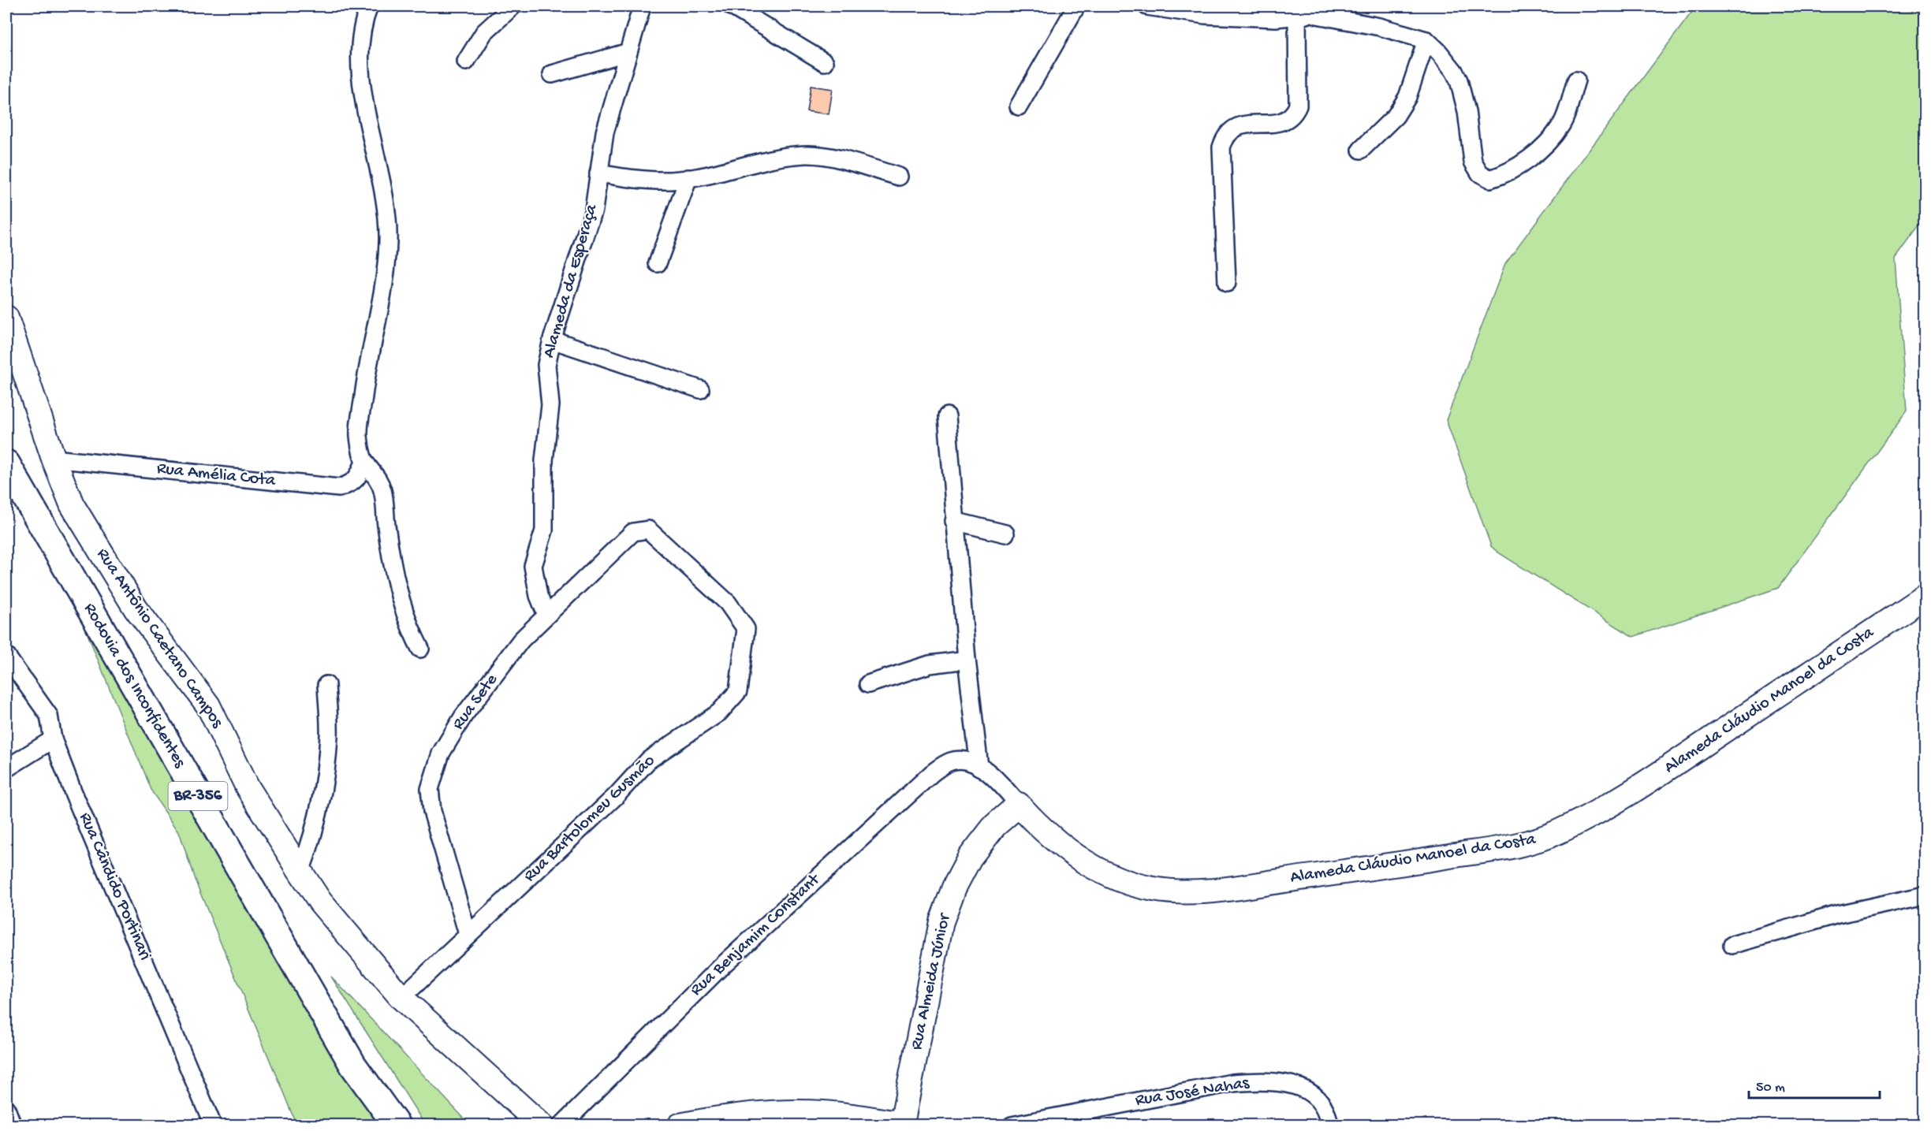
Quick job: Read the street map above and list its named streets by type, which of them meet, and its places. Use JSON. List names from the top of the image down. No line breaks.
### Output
{"streets":{"main road":["Rodovia dos Inconfidentes","BR-356"],"street":["Alameda da Esperaça","Rua Amélia Cota","Rua Antônio Caetano Campos","Alameda Cláudio Manoel da Costa","Rua Sete","Rua Bartolomeu Gusmão","Rua Cândido Portinari","Rua Benjamim Constant","Rua Almeida Júnior","Rua José Nahas"]},"crossings":[["Alameda da Esperaça","Rua Sete"],["Rua Amélia Cota","Rua Antônio Caetano Campos"],["Rua Antônio Caetano Campos","Rua Bartolomeu Gusmão"],["Alameda Cláudio Manoel da Costa","Rua Benjamim Constant"],["Alameda Cláudio Manoel da Costa","Rua Almeida Júnior"],["Rua Sete","Rua Bartolomeu Gusmão"]],"scale_bar":"50 m"}
